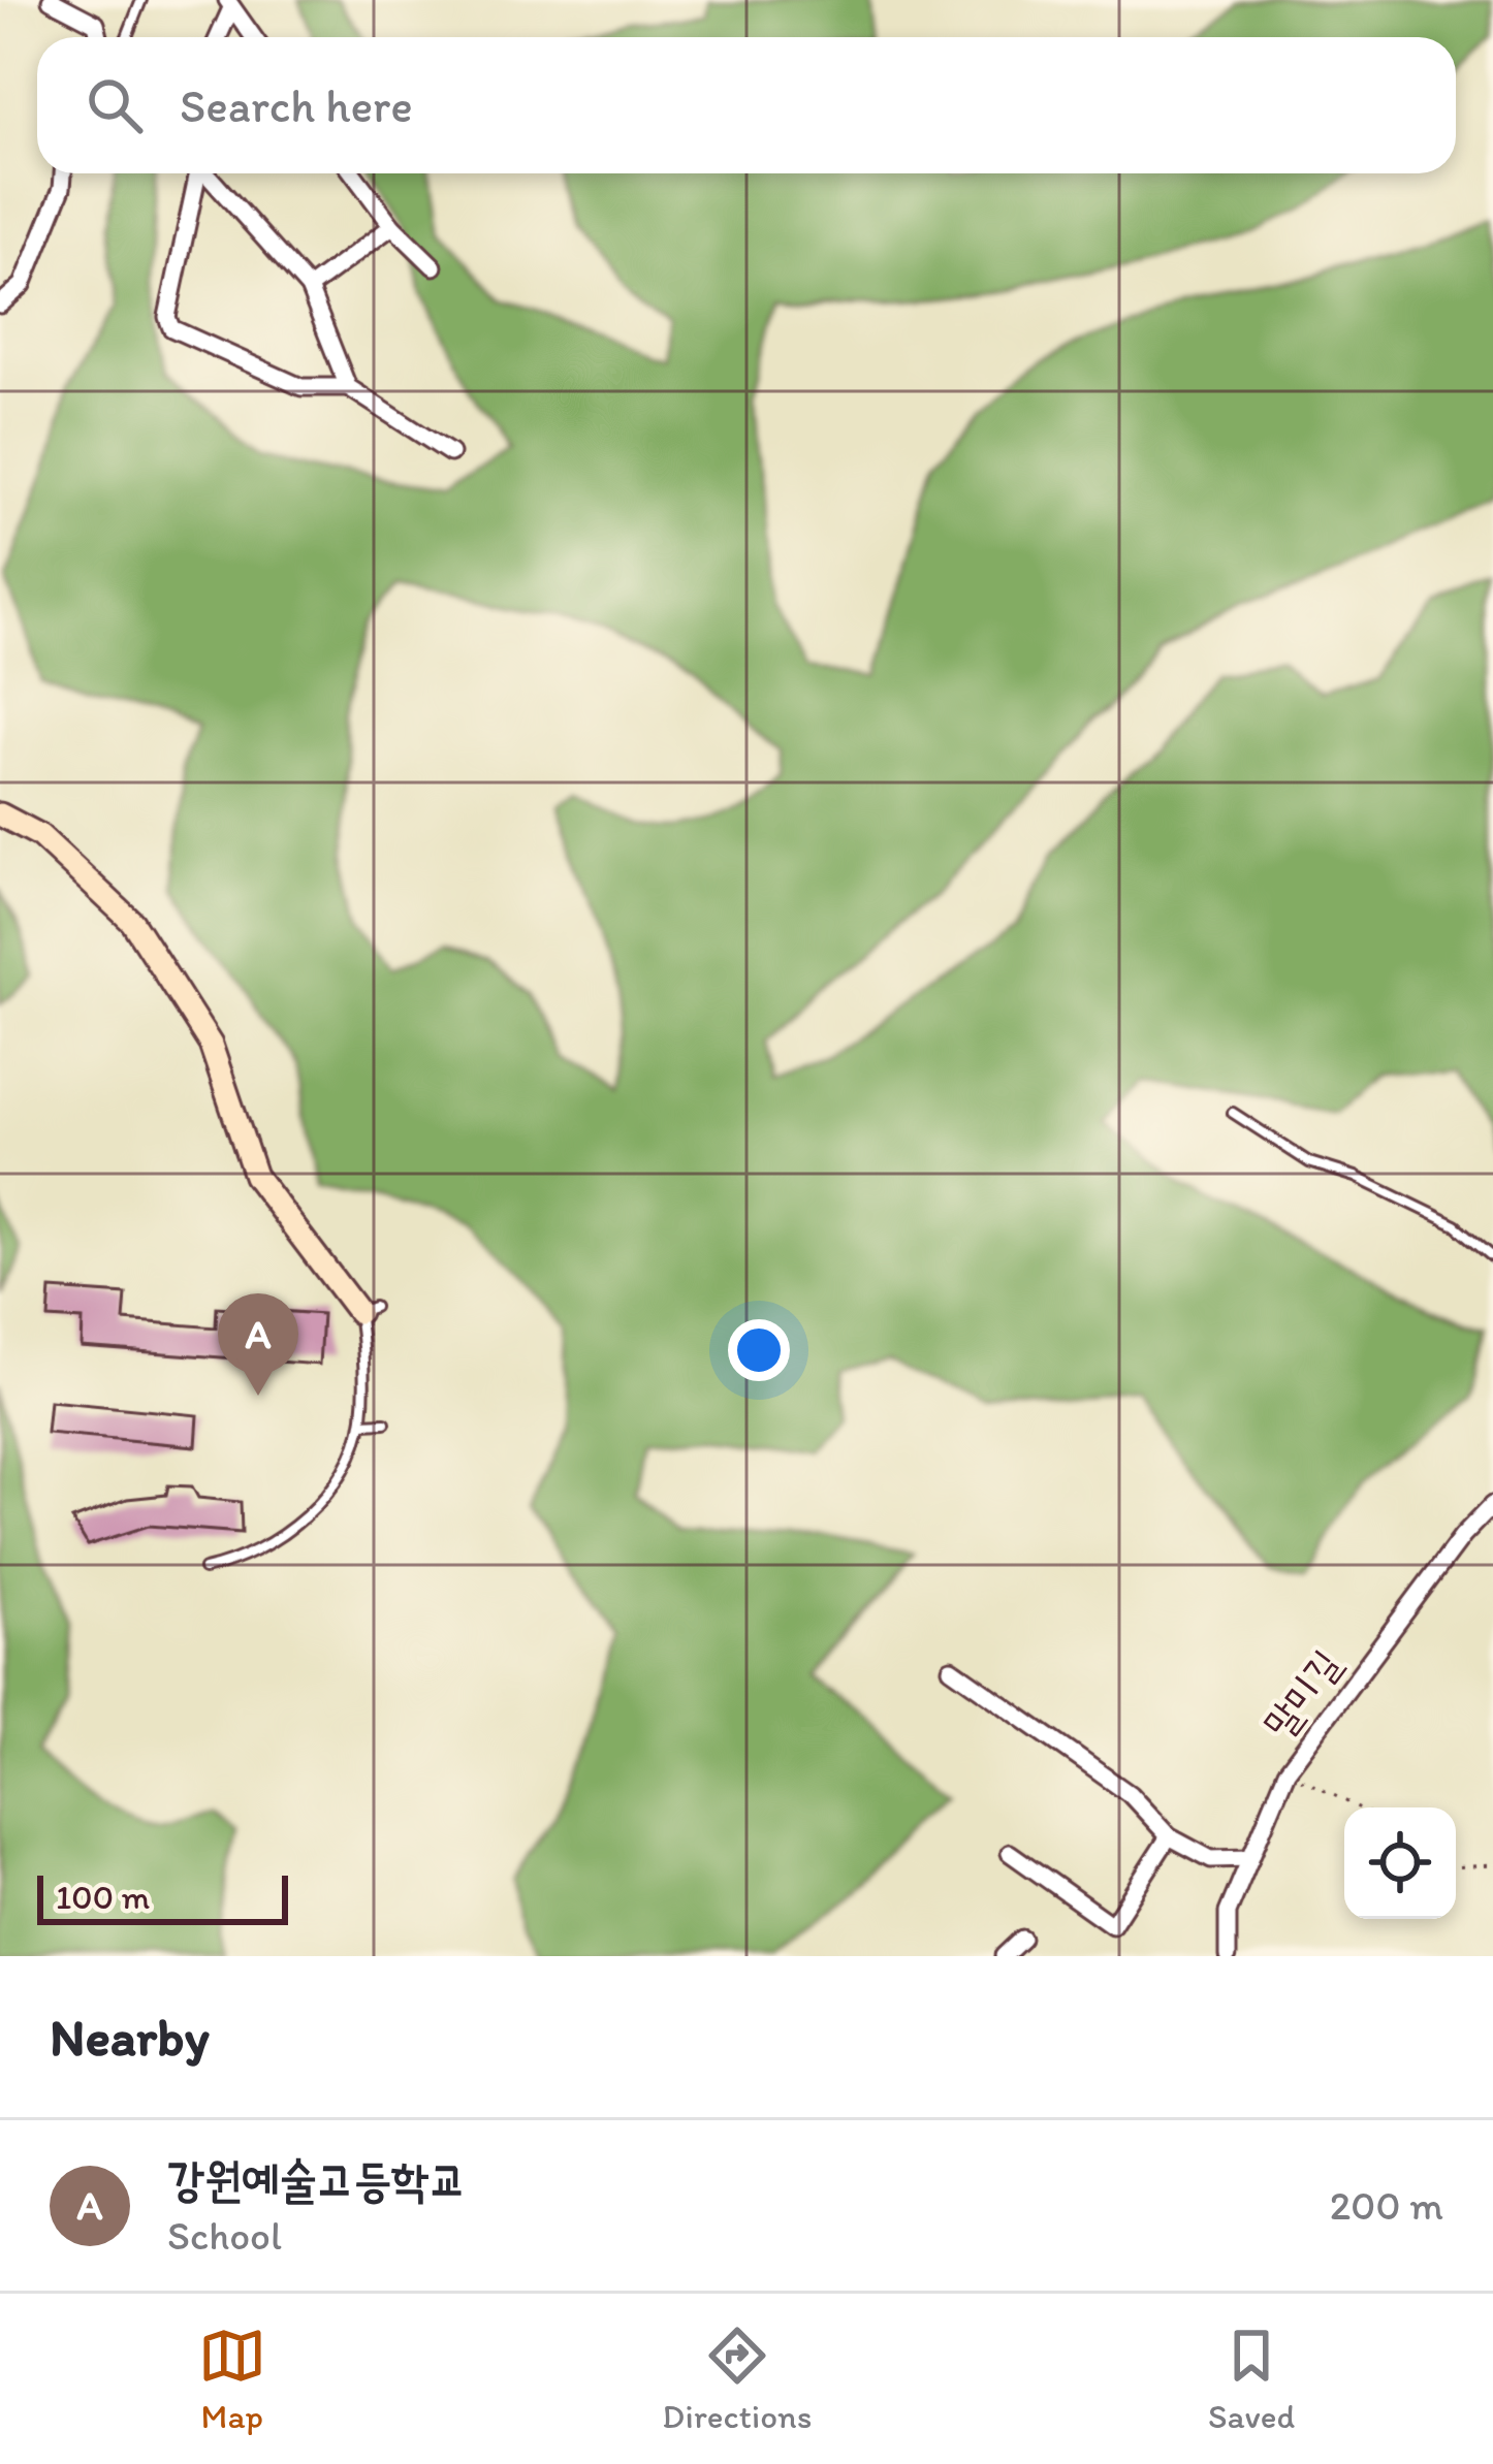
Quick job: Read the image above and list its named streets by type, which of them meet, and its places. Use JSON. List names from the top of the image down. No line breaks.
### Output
{"streets":{"street":["말미길"]},"scale_bar":"100 m","page":{"search":"Search here","pins":"A","scale":"100 m","heading":"Nearby","list":[{"mark":"A","name":"강원예술고등학교","note":"School","value":"200 m"}],"nav":["Map","Directions","Saved"]}}
